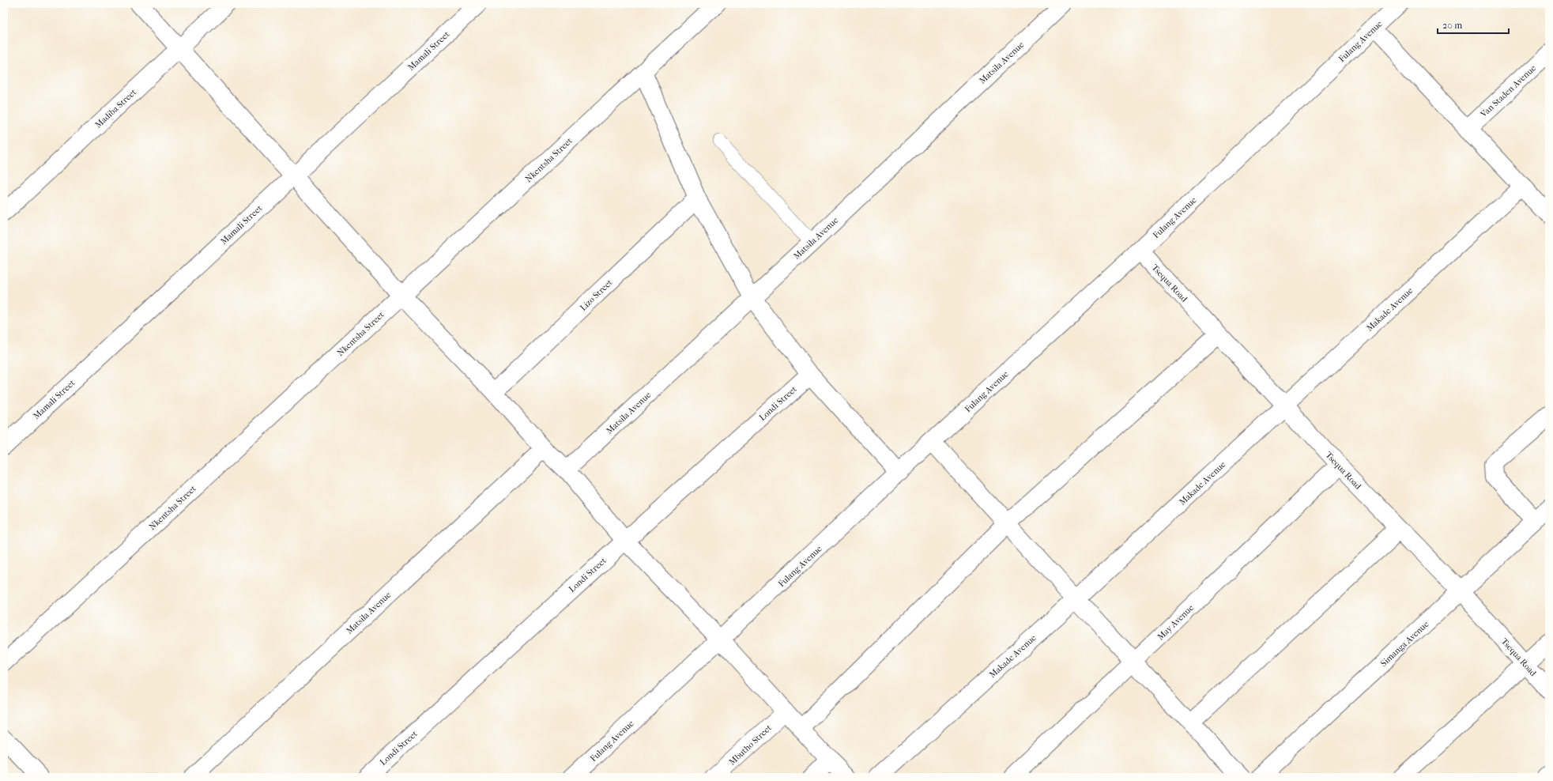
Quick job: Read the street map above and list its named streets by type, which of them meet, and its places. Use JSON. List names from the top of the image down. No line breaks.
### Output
{"streets":{"street":["Fulang Avenue","Mamali Street","Matsila Avenue","Van Staden Avenue","Madiba Street","Nkentsha Street","Tsequa Road","Lizo Street","Makade Avenue","Londi Street","May Avenue","Simanga Avenue","Mbutho Street"]},"crossings":[["Fulang Avenue","Tsequa Road"],["Tsequa Road","Makade Avenue"],["Tsequa Road","May Avenue"],["Tsequa Road","Simanga Avenue"]],"scale_bar":"20 m"}
